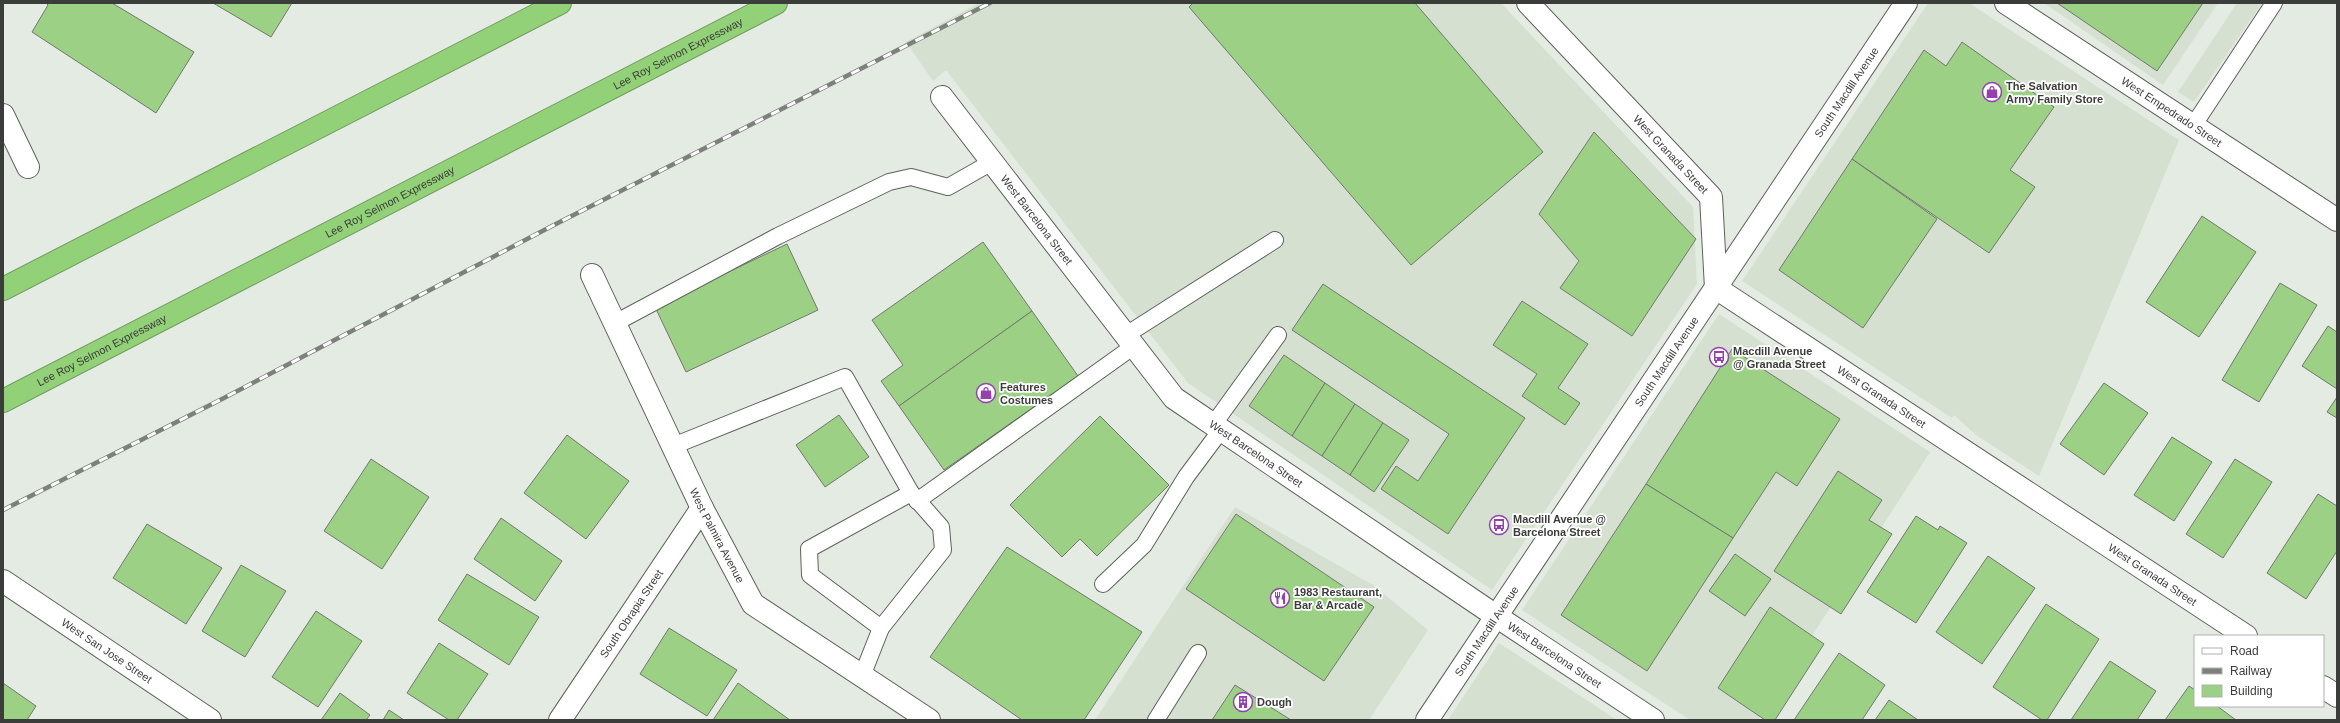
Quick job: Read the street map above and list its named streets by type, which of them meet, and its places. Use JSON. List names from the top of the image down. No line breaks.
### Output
{"streets":{"highway":["Lee Roy Selmon Expressway"],"street":["South Macdill Avenue","West Empedrado Street","West Granada Street","West Barcelona Street","West Palmira Avenue","South Obrapia Street","West San Jose Street"]},"crossings":[["South Macdill Avenue","West Granada Street"],["South Macdill Avenue","West Barcelona Street"],["West Palmira Avenue","South Obrapia Street"]],"places":{"shop":["The Salvation Army Family Store","Features Costumes"],"bus stop":["Macdill Avenue @ Granada Street","Macdill Avenue @ Barcelona Street"],"restaurant":["1983 Restaurant, Bar & Arcade"],"building":["Dough"]},"legend":["Road","Railway","Building"]}
